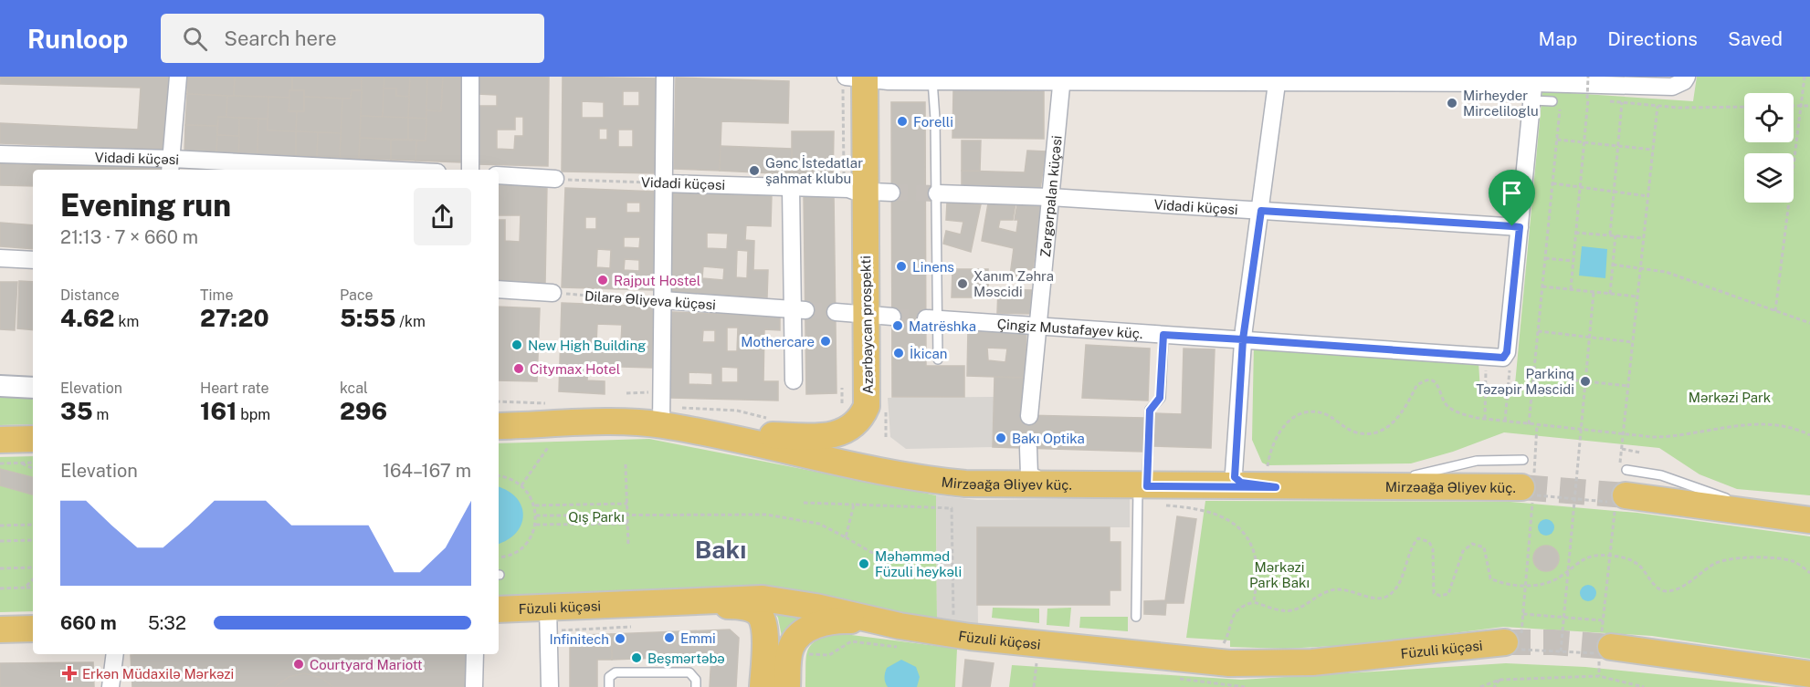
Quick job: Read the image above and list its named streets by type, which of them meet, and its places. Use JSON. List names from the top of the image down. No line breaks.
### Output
{"streets":{"main road":["Azərbaycan prospekti","Mirzəağa Əliyev küç.","Füzuli küçəsi"],"street":["Vidadi küçəsi","Zərgərpalan küçəsi","Dilarə Əliyeva küçəsi","Çingiz Mustafayev küç."]},"crossings":[["Vidadi küçəsi","Zərgərpalan küçəsi"],["Vidadi küçəsi","Azərbaycan prospekti"],["Zərgərpalan küçəsi","Çingiz Mustafayev küç."],["Azərbaycan prospekti","Mirzəağa Əliyev küç."]],"districts":["Bakı"],"parks":["Mərkəzi Park","Qış Parkı","Mərkəzi Park Bakı"],"places":{"other":["Mirheyder Mirceliloglu","Forelli","Gənc İstedatlar şahmat klubu","Linens","Rajput Hostel","Xanım Zəhra Məscidi","Matrëshka","Mothercare","New High Building","İkican","Citymax Hotel","Parkinq Təzəpir Məscidi","Bakı Optika","Məhəmməd Füzuli heykəli","Emmi","Infinitech","Beşmərtəbə","Courtyard Mariott"],"health":["Erkən Müdaxilə Mərkəzi"]},"page":{"header":"Runloop","search":"Search here","nav":["Map","Directions","Saved"],"heading":["Evening run","21:13 · 7 × 660 m"],"stats":[["Distance","4.62 km"],["Time","27:20"],["Pace","5:55 /km"],["Elevation","35 m"],["Heart rate","161 bpm"],["kcal","296"]],"chart":["Elevation","164–167 m"],"list":[{"name":"660 m","note":"5:32"}]}}
